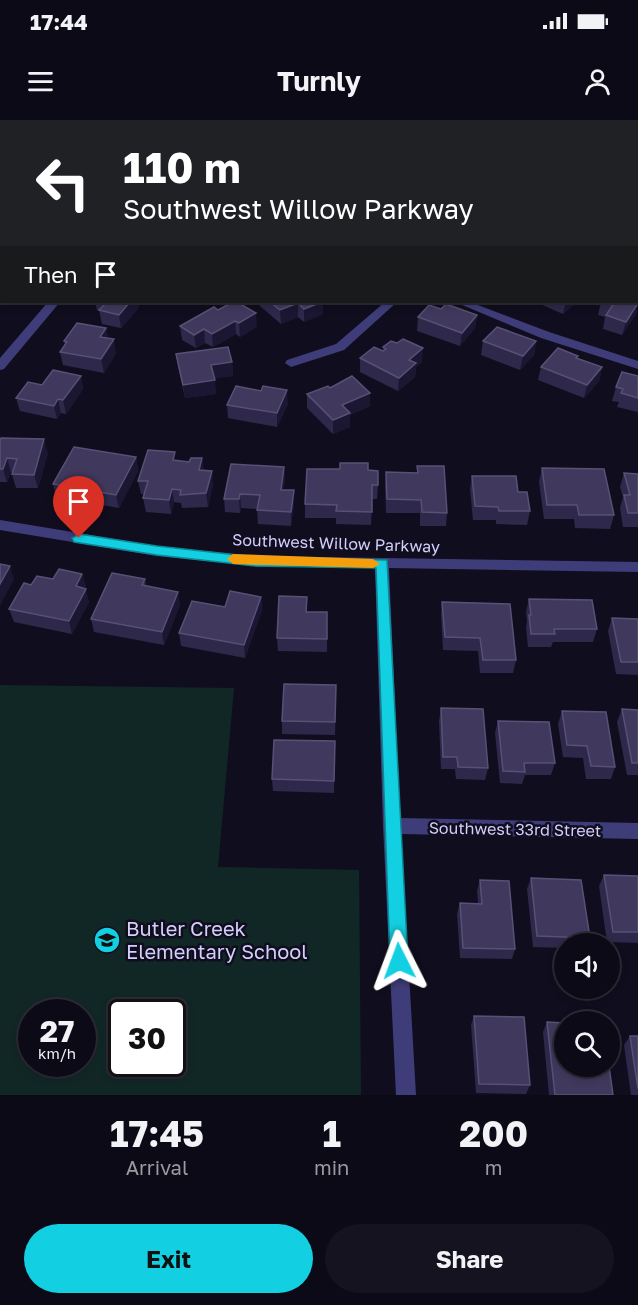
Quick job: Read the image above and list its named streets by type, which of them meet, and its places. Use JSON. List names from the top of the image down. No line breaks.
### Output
{"streets":{"street":["Southwest Willow Parkway","Southwest 33rd Street"]},"places":{"school or university":["Butler Creek Elementary School"]},"page":{"status":"17:44","header":"Turnly","turn":["110 m","Southwest Willow Parkway"],"then":"Then","speed":"27 km/h","limit":"30","eta":["17:45","Arrival","1","min","200","m"],"buttons":["Exit","Share"]}}
